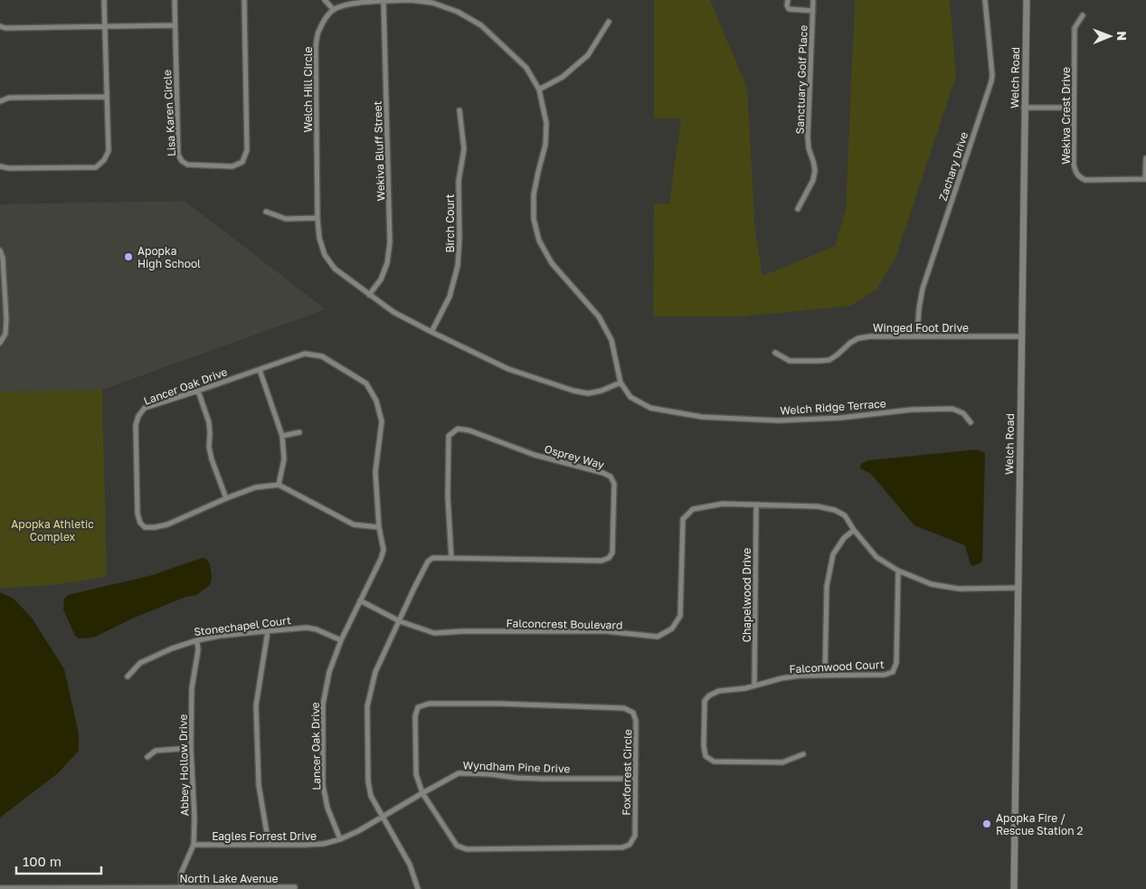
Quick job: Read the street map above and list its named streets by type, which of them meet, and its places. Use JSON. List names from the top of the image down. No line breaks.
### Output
{"streets":{"street":["Welch Road","Sanctuary Golf Place","Welch Hill Circle","Lisa Karen Circle","Wekiva Crest Drive","Wekiva Bluff Street","Zachary Drive","Birch Court","Winged Foot Drive","Lancer Oak Drive","Welch Ridge Terrace","Osprey Way","Chapelwood Drive","Falconcrest Boulevard","Stonechapel Court","Falconwood Court","Abbey Hollow Drive","Wyndham Pine Drive","Foxforrest Circle","Eagles Forrest Drive","North Lake Avenue"]},"crossings":[["Welch Road","Winged Foot Drive"],["Welch Road","Falconcrest Boulevard"],["Welch Hill Circle","Wekiva Bluff Street"],["Welch Hill Circle","Birch Court"],["Welch Hill Circle","Welch Ridge Terrace"],["Zachary Drive","Winged Foot Drive"],["Lancer Oak Drive","Falconcrest Boulevard"],["Lancer Oak Drive","Stonechapel Court"],["Lancer Oak Drive","Eagles Forrest Drive"],["Osprey Way","Falconcrest Boulevard"],["Chapelwood Drive","Falconcrest Boulevard"],["Chapelwood Drive","Falconwood Court"],["Falconcrest Boulevard","Falconwood Court"],["Stonechapel Court","Abbey Hollow Drive"],["Abbey Hollow Drive","Eagles Forrest Drive"],["Abbey Hollow Drive","North Lake Avenue"],["Wyndham Pine Drive","Foxforrest Circle"],["Wyndham Pine Drive","Eagles Forrest Drive"]],"parks":["Apopka Athletic Complex"],"places":["Apopka High School","Apopka Fire / Rescue Station 2"],"scale_bar":"100 m","north":"right"}
